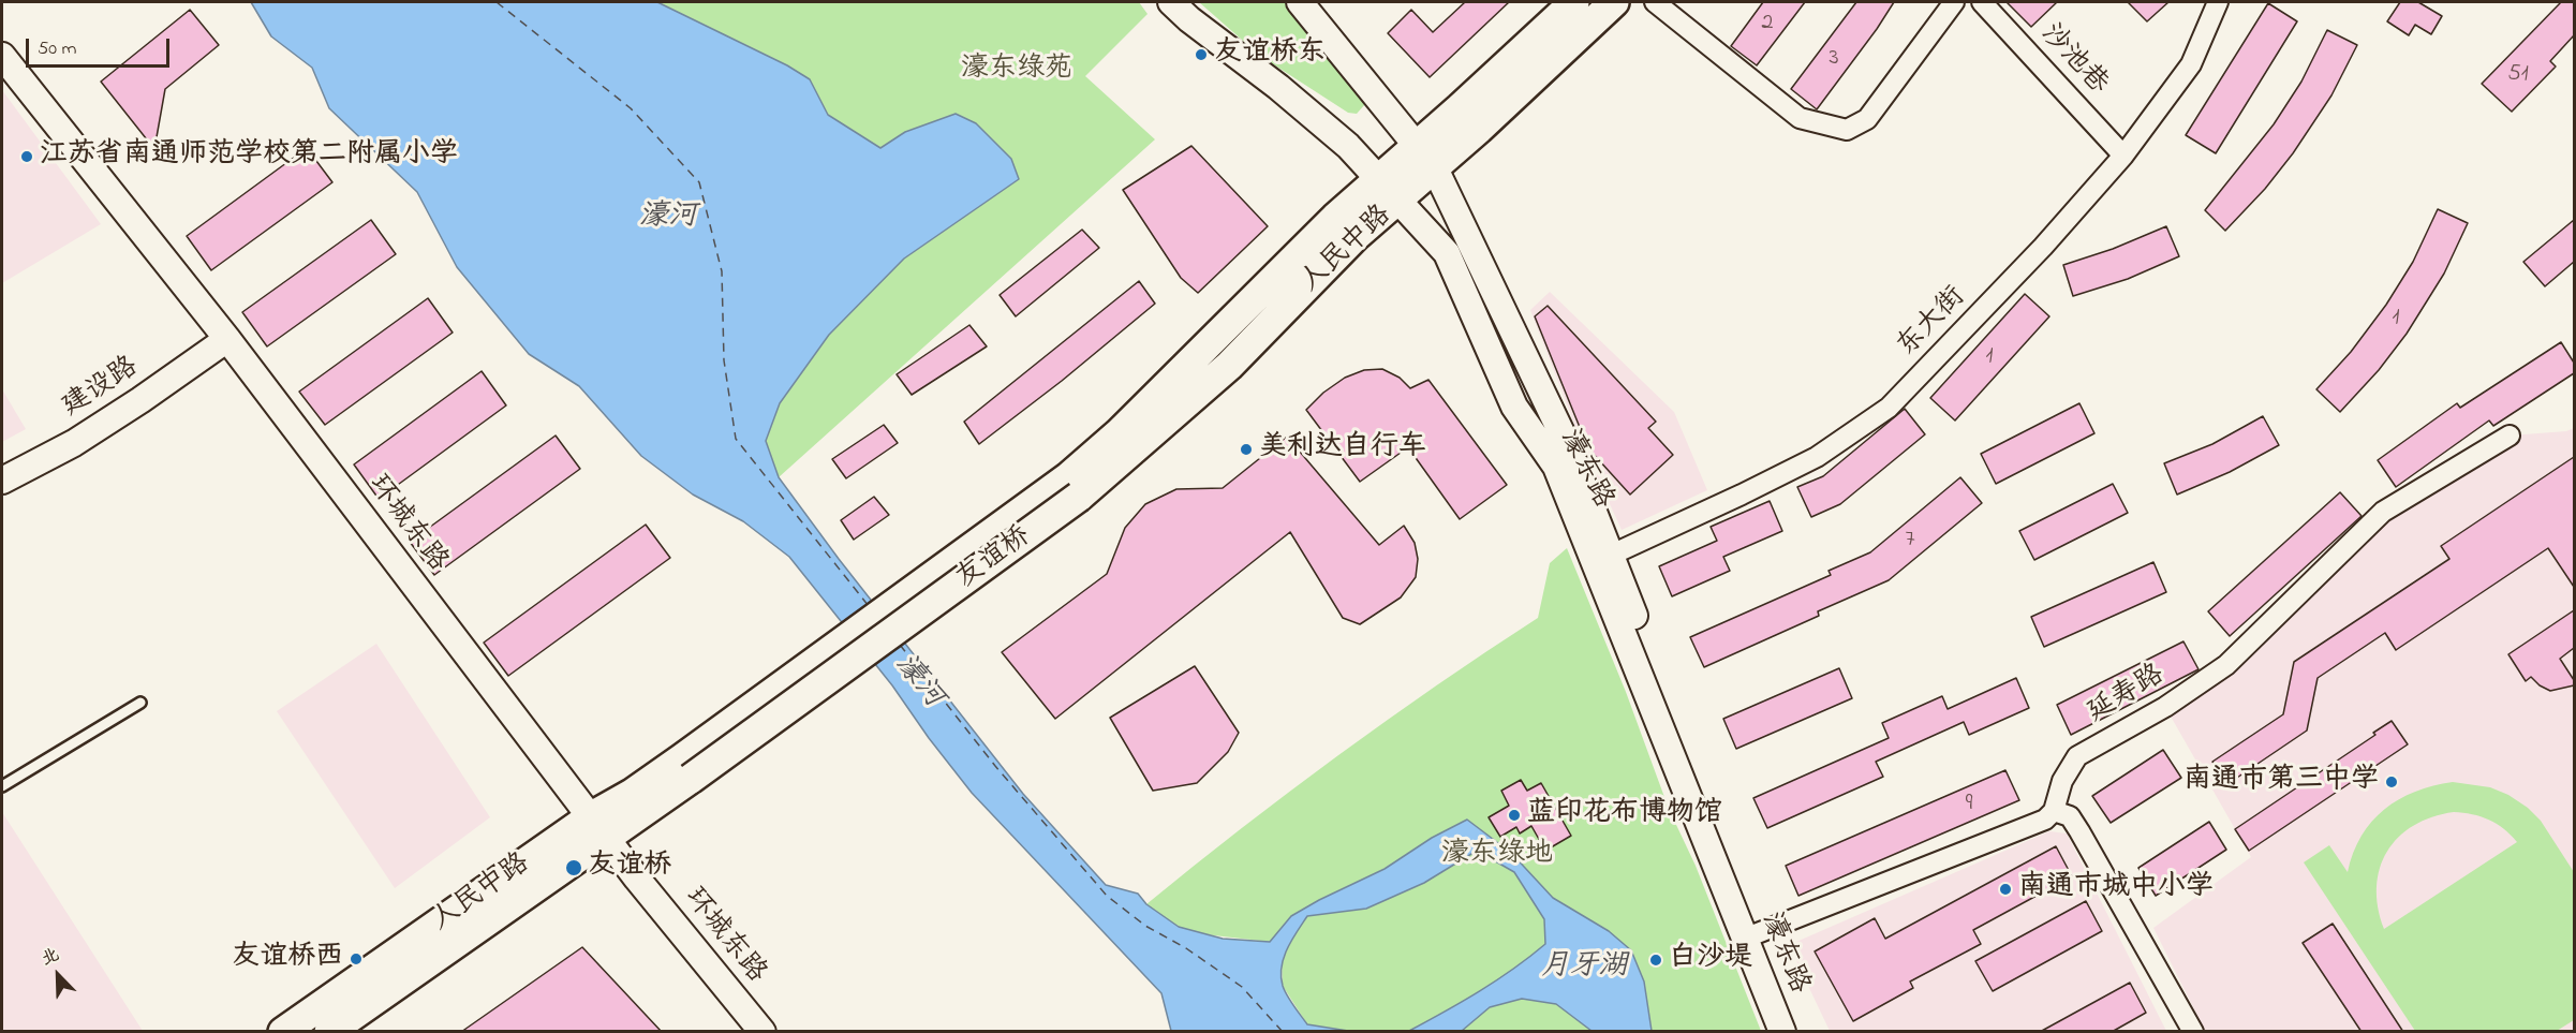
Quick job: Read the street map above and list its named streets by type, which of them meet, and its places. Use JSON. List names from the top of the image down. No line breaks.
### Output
{"streets":{"main road":["人民中路","建设路","濠东路","环城东路","友谊桥"],"street":["沙池巷","东大街","延寿路"]},"crossings":[["沙池巷","东大街"],["人民中路","濠东路"],["人民中路","环城东路"],["人民中路","友谊桥"],["东大街","濠东路"],["建设路","环城东路"]],"water":["濠河","月牙湖"],"parks":["濠东绿苑","濠东绿地"],"places":["友谊桥东","江苏省南通师范学校第二附属小学","美利达自行车","南通市第三中学","蓝印花布博物馆","友谊桥","南通市城中小学","友谊桥西","白沙堤"],"house_numbers":["2","3","51","1","1","7","9"],"scale_bar":"50 m","north":"top left"}
